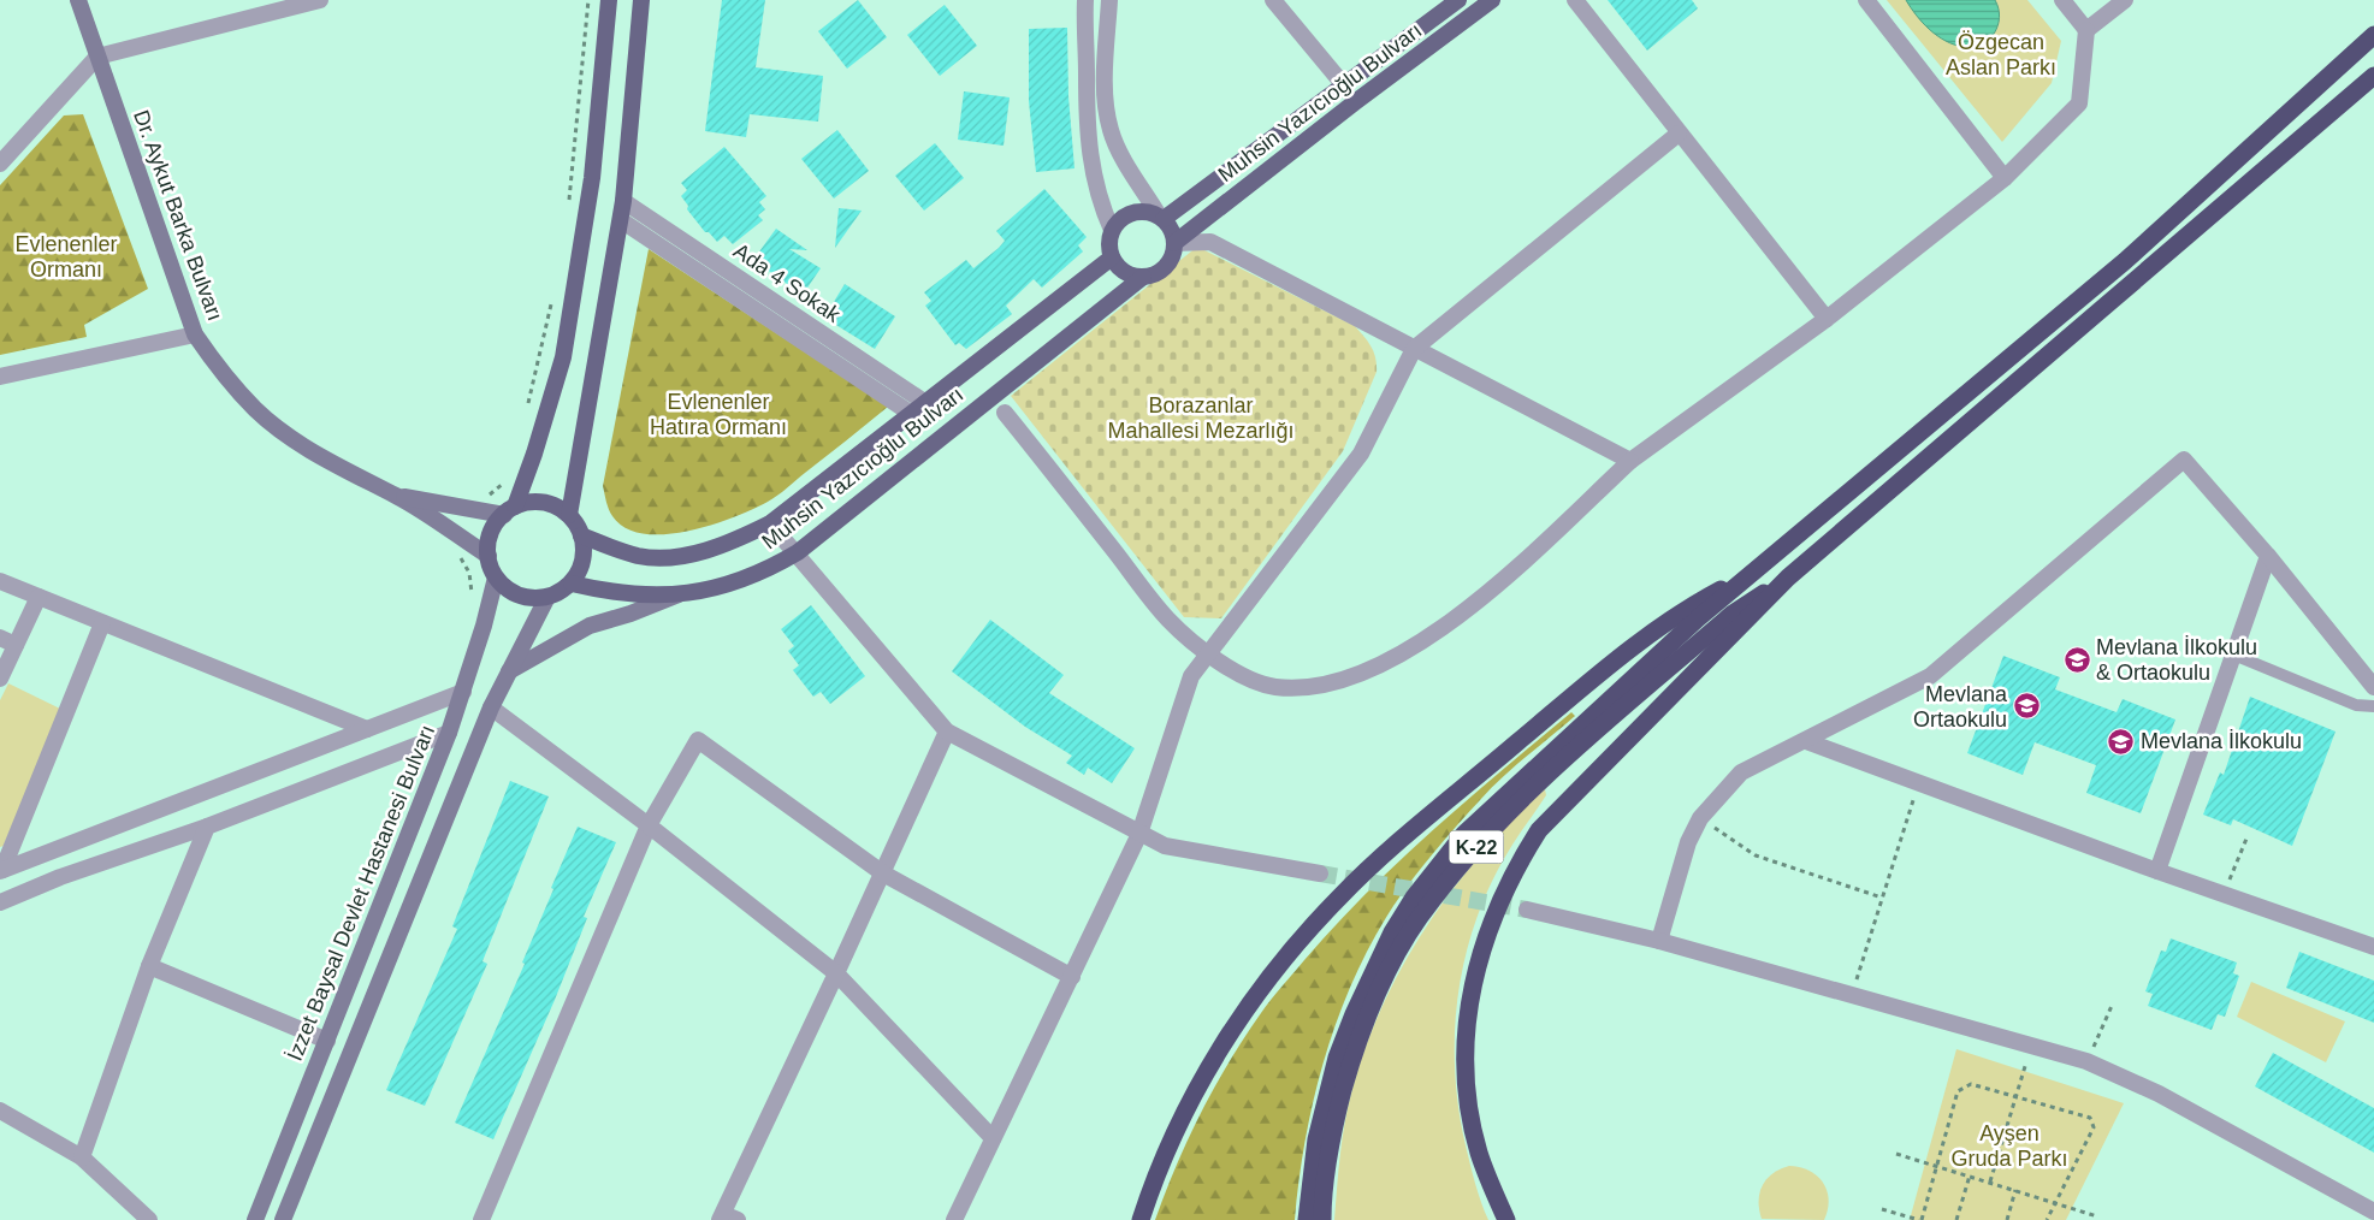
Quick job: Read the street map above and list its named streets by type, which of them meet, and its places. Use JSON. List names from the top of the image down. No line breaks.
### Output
{"streets":{"highway":["K-22"],"main road":["Muhsin Yazıcıoğlu Bulvarı","Dr. Aykut Barka Bulvarı","İzzet Baysal Devlet Hastanesi Bulvarı"],"street":["Ada 4 Sokak"]},"crossings":[["Muhsin Yazıcıoğlu Bulvarı","Dr. Aykut Barka Bulvarı"],["Muhsin Yazıcıoğlu Bulvarı","Ada 4 Sokak"],["Muhsin Yazıcıoğlu Bulvarı","İzzet Baysal Devlet Hastanesi Bulvarı"],["Dr. Aykut Barka Bulvarı","İzzet Baysal Devlet Hastanesi Bulvarı"]],"parks":["Özgecan Aslan Parkı","Evlenenler Ormanı","Evlenenler Hatıra Ormanı","Borazanlar Mahallesi Mezarlığı","Ayşen Gruda Parkı"],"places":{"school or university":["Mevlana İlkokulu & Ortaokulu","Mevlana Ortaokulu","Mevlana İlkokulu"]}}
